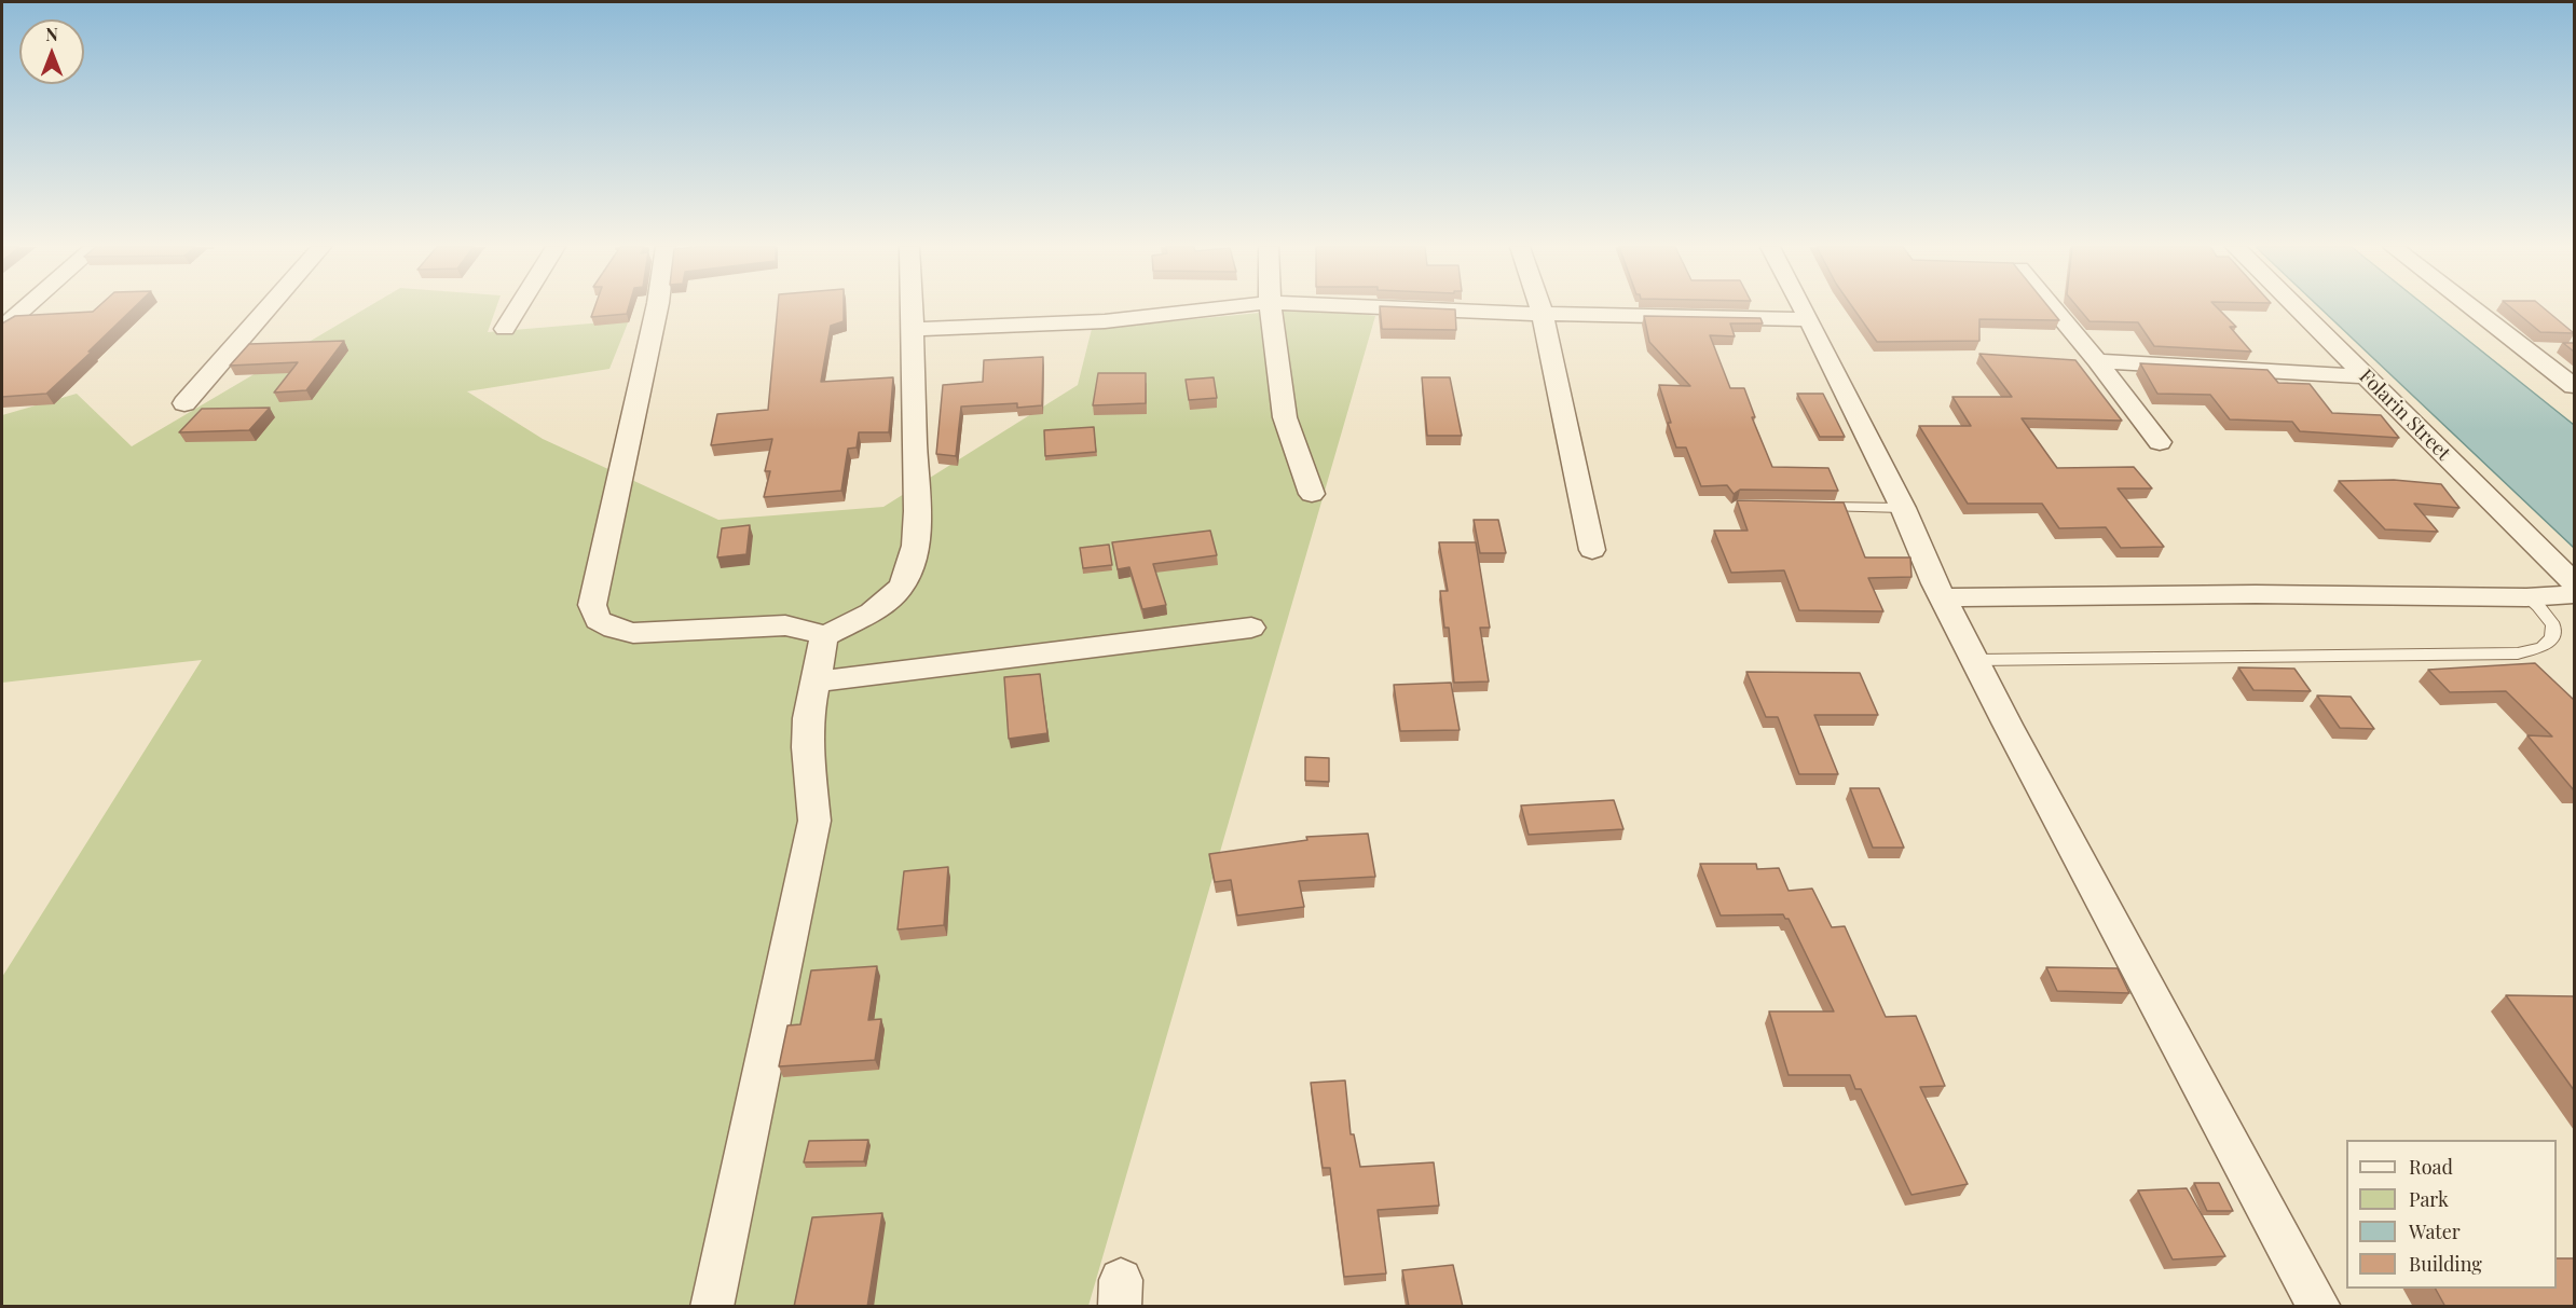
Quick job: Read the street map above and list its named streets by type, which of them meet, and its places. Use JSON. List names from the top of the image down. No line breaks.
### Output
{"streets":{"street":["Folarin Street"]},"legend":["Road","Park","Water","Building"],"north":"top"}
